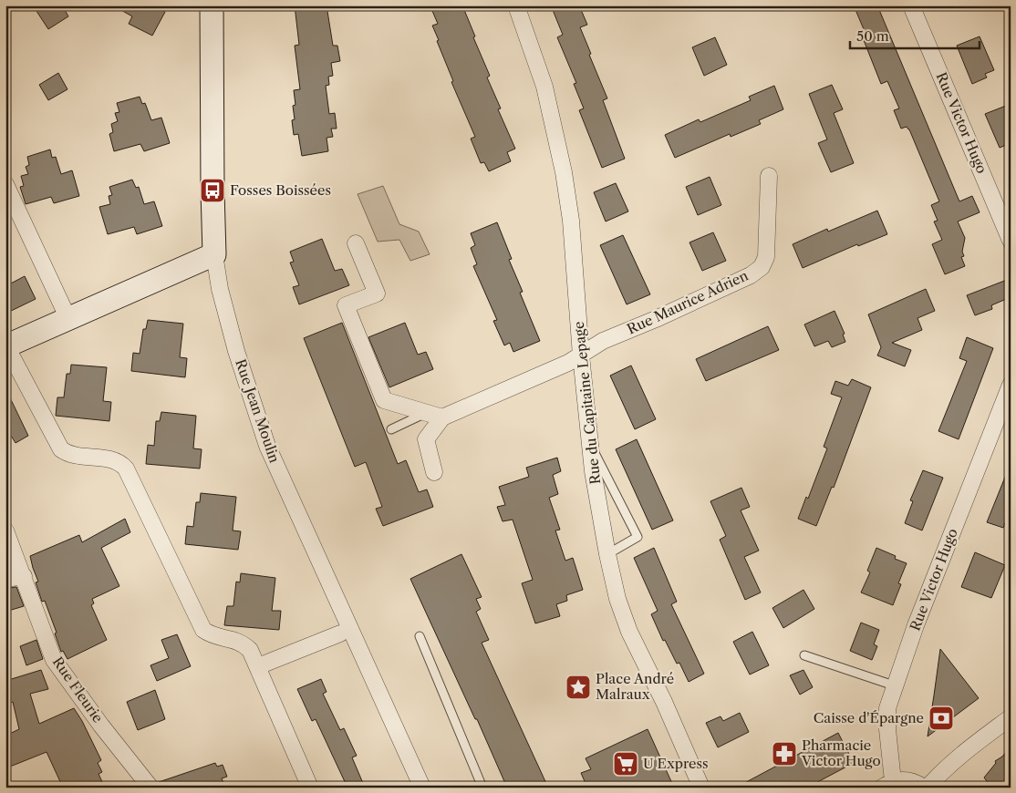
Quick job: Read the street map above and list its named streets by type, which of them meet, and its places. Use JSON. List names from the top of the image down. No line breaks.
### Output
{"streets":{"street":["Rue Victor Hugo","Rue Maurice Adrien","Rue du Capitaine Lepage","Rue Jean Moulin","Rue Fleurie"]},"crossings":[["Rue Maurice Adrien","Rue du Capitaine Lepage"]],"places":{"bus stop":["Fosses Boissées"],"place":["Place André Malraux"],"bank":["Caisse d'Épargne"],"pharmacy":["Pharmacie Victor Hugo"],"supermarket":["U Express"]},"scale_bar":"50 m"}
